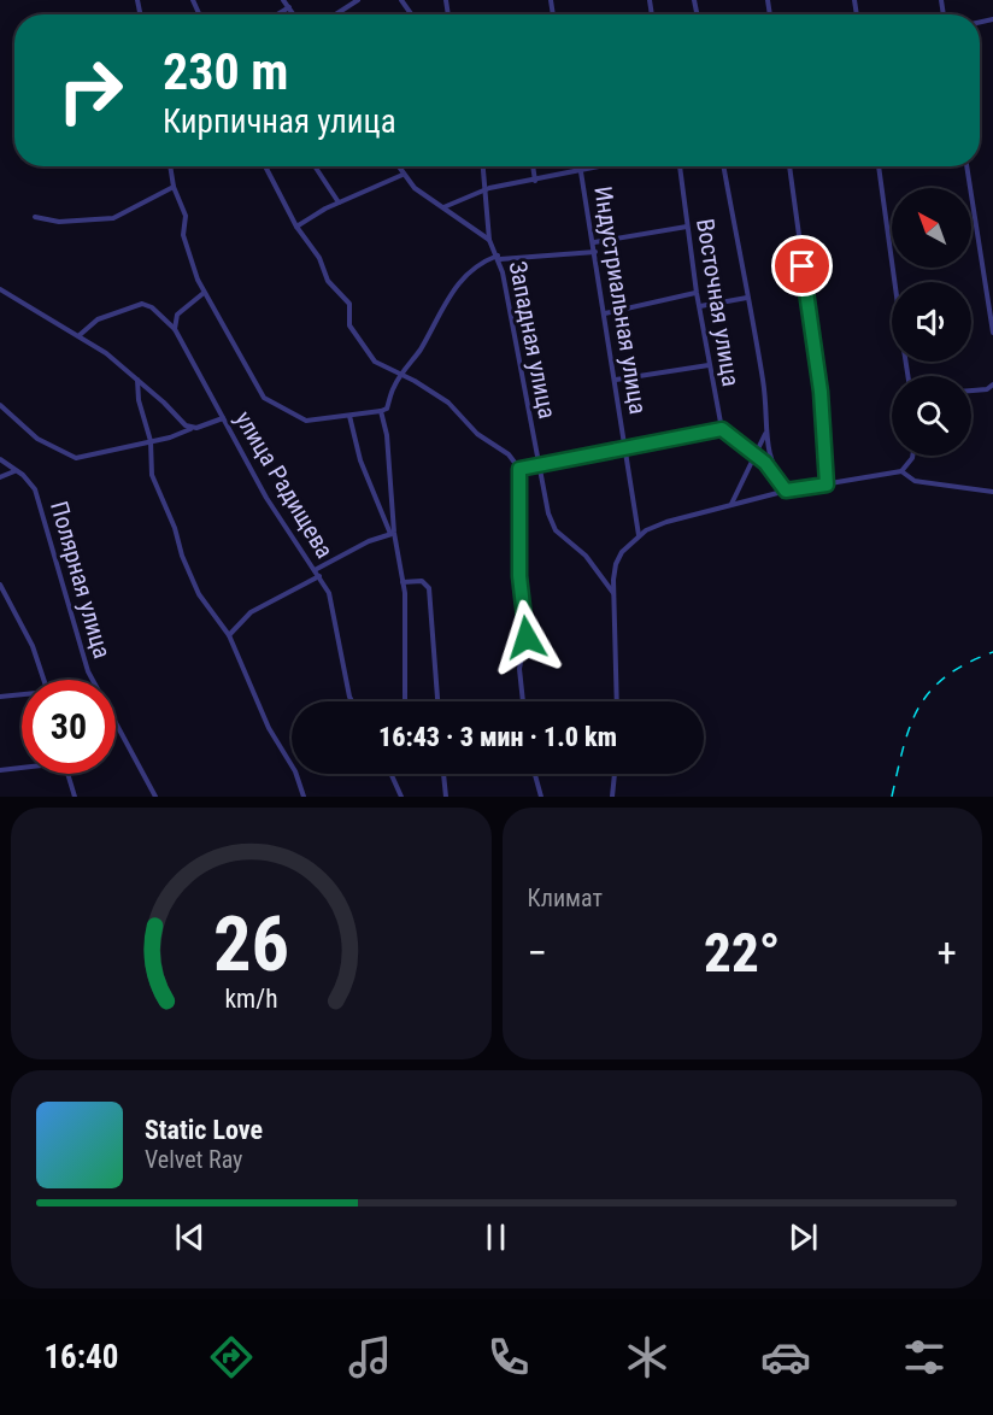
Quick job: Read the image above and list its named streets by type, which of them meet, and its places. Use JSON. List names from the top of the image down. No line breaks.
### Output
{"streets":{"street":["Индустриальная улица","Восточная улица","Западная улица","улица Радищева","Полярная улица"]},"north":"top left","page":{"turn":["230 m","Кирпичная улица"],"limit":"30","trip":"16:43 · 3 мин · 1.0 km","tile":"Климат","heat":["−","22°","+"],"song":["Static Love","Velvet Ray"],"tabs":"16:40","gauge":["26","km/h"]}}
